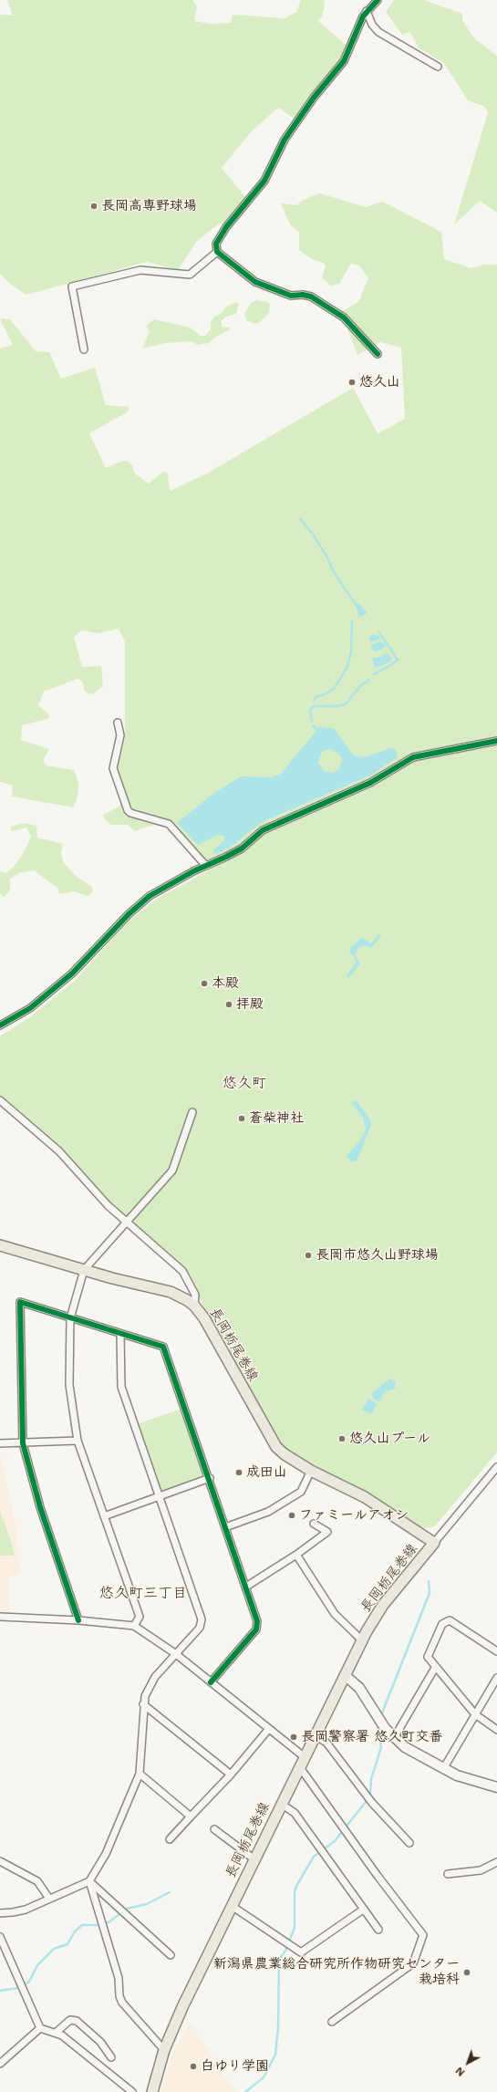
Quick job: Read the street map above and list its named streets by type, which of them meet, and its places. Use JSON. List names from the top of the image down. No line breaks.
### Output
{"streets":{"main road":["長岡栃尾巻線"]},"districts":["悠久町","悠久町三丁目"],"places":["長岡高専野球場","悠久山","本殿","拝殿","蒼柴神社","長岡市悠久山野球場","悠久山プール","成田山","ファミールアオシ","長岡警察署 悠久町交番","新潟県農業総合研究所作物研究センター 栽培科","白ゆり学園"],"north":"bottom left"}
